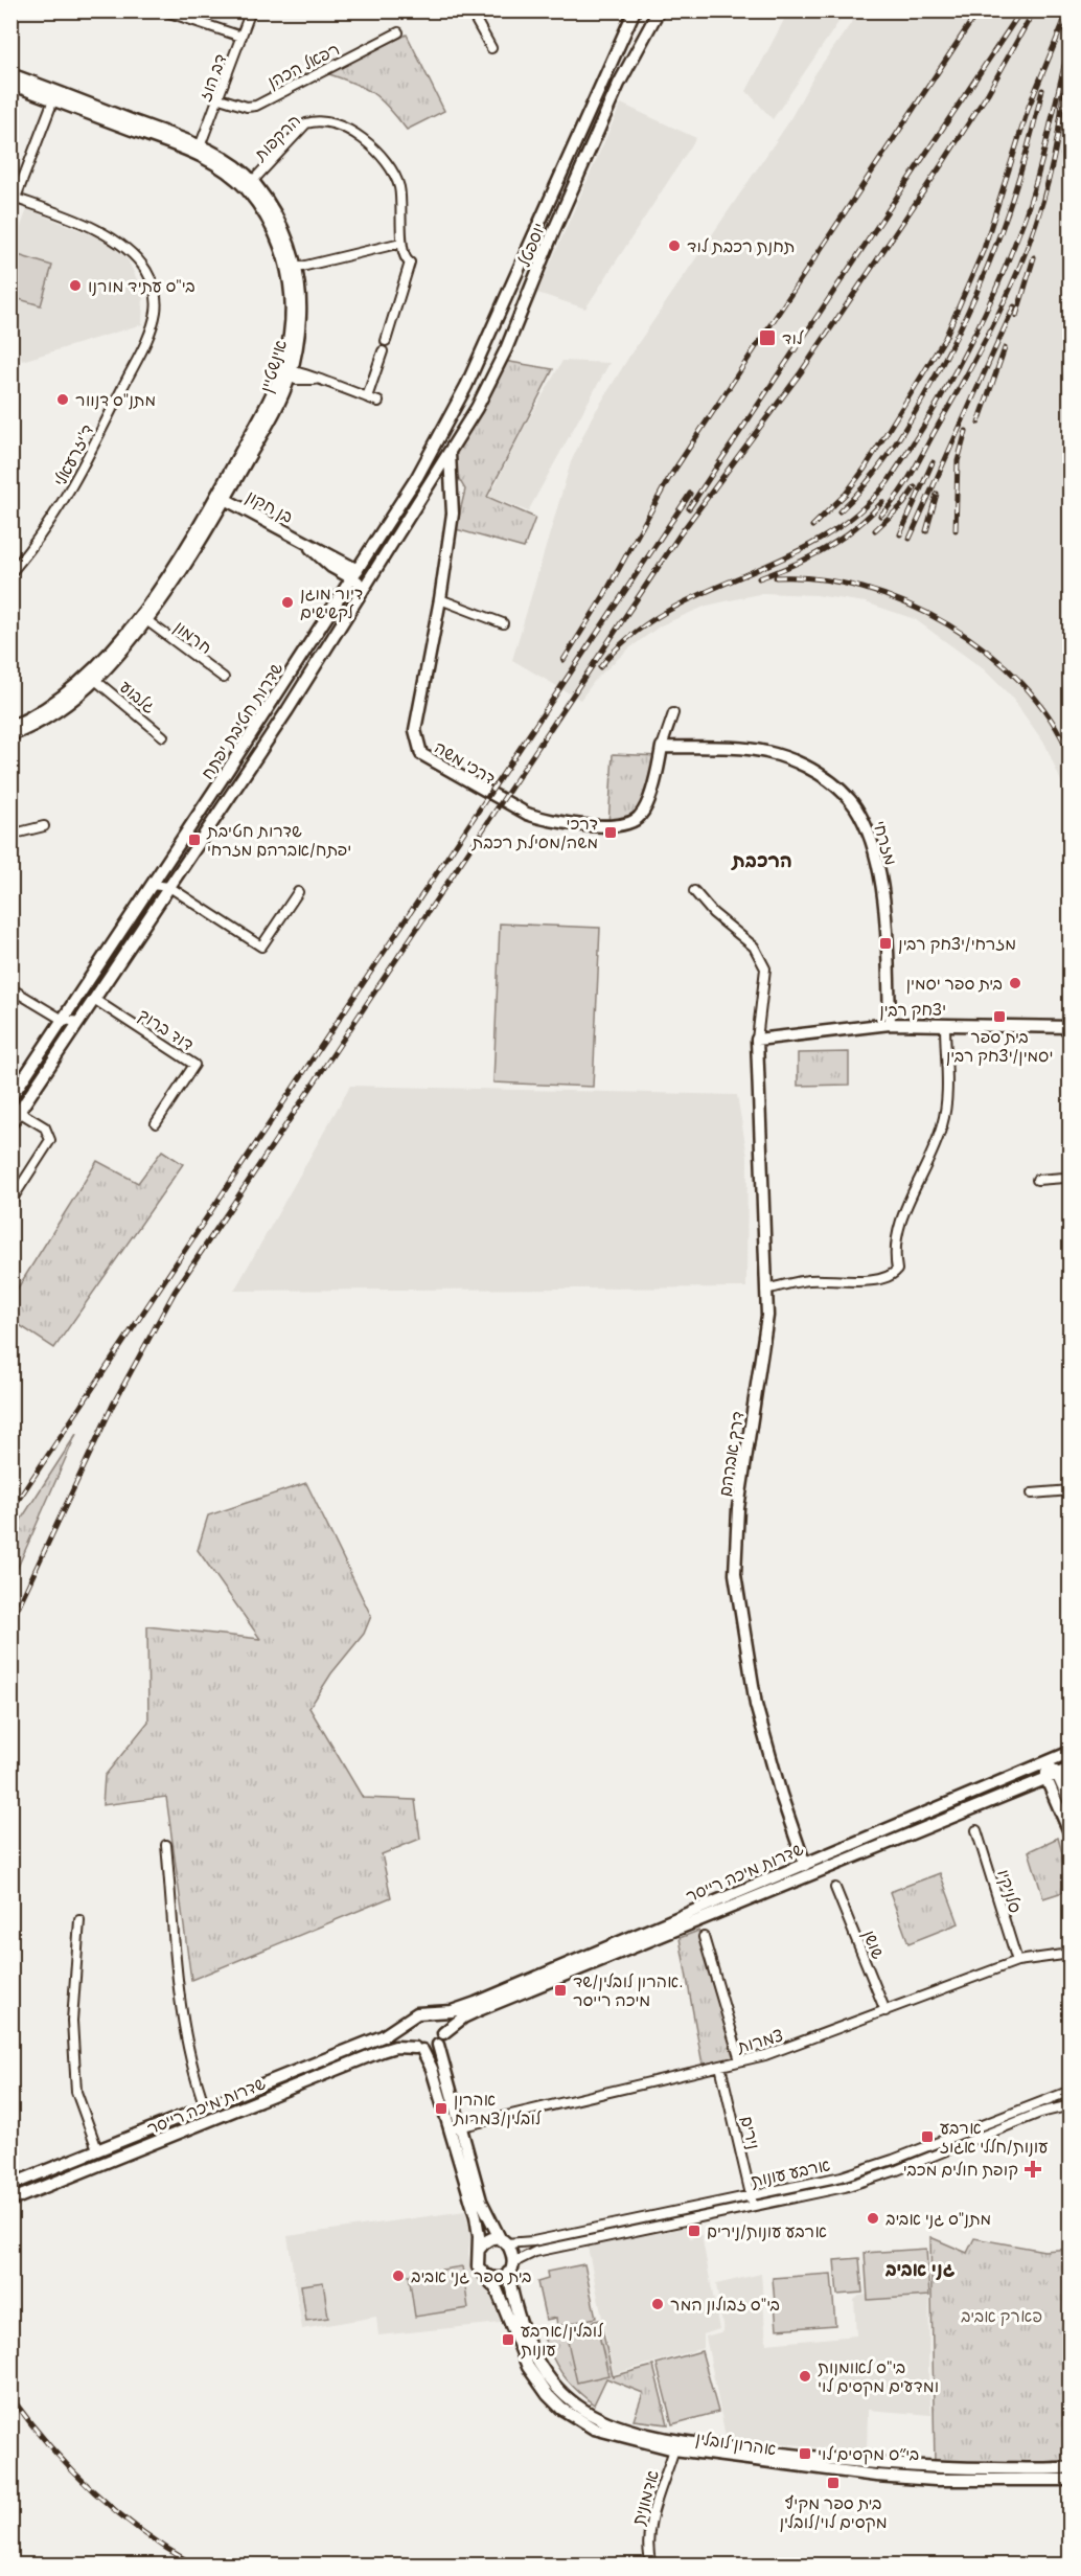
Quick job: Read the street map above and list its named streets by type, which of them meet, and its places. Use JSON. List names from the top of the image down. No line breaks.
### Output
{"streets":{"street":["רפאל הכהן","דב הוז","הרקפות","יוספטל","אינשטיין","ד'יזרעאלי","בן חקון","חרמון","גלבוע","שדרות חטיבת יפתח","דרכי משה","מזרחי","יצחק רבין","דוד ברוך","דרך אברהם","שדרות מיכה רייסר","סלניקיו","שושן","צמרות","נירים","ארבע עונות","אהרון לובלין","אדמונית"]},"crossings":[["רפאל הכהן","דב הוז"],["דב הוז","אינשטיין"],["הרקפות","אינשטיין"],["יוספטל","שדרות חטיבת יפתח"],["יוספטל","דרכי משה"],["אינשטיין","ד'יזרעאלי"],["אינשטיין","בן חקון"],["אינשטיין","חרמון"],["אינשטיין","גלבוע"],["בן חקון","שדרות חטיבת יפתח"],["שדרות חטיבת יפתח","דוד ברוך"],["דרכי משה","מזרחי"],["מזרחי","יצחק רבין"],["יצחק רבין","דרך אברהם"],["דרך אברהם","שדרות מיכה רייסר"],["סלניקיו","צמרות"],["שושן","צמרות"],["צמרות","נירים"],["נירים","ארבע עונות"],["ארבע עונות","אהרון לובלין"],["אהרון לובלין","אדמונית"]],"districts":["הרכבת","גני אביב"],"parks":["פארק אביב"],"places":{"other":["תחנת רכבת לוד","בי\"ס עתיד מורנו","מתנ\"ס דנוור","דיור מוגן לקשישים","בית ספר יסמין","מתנ\"ס גני אביב","בית ספר גני אביב","בי\"ס זבולון המר","בי\"ס לאומנות ומדעים מקסים לוי"],"transit":["לוד","דרכי משה/מסילת רכבת","שדרות חטיבת יפתח/אברהם מזרחי","מזרחי/יצחק רבין","בית ספר יסמין/יצחק רבין","אהרון לובלין/שד. מיכה רייסר","אהרון לובלין/צמרות","ארבע עונות/חללי אגוז","ארבע עונות/נירים","לובלין/ארבע עונות","בי״ס מקסים לוי","בית ספר מקיף מקסים לוי/לובלין"],"health":["קופת חולים מכבי"]}}
